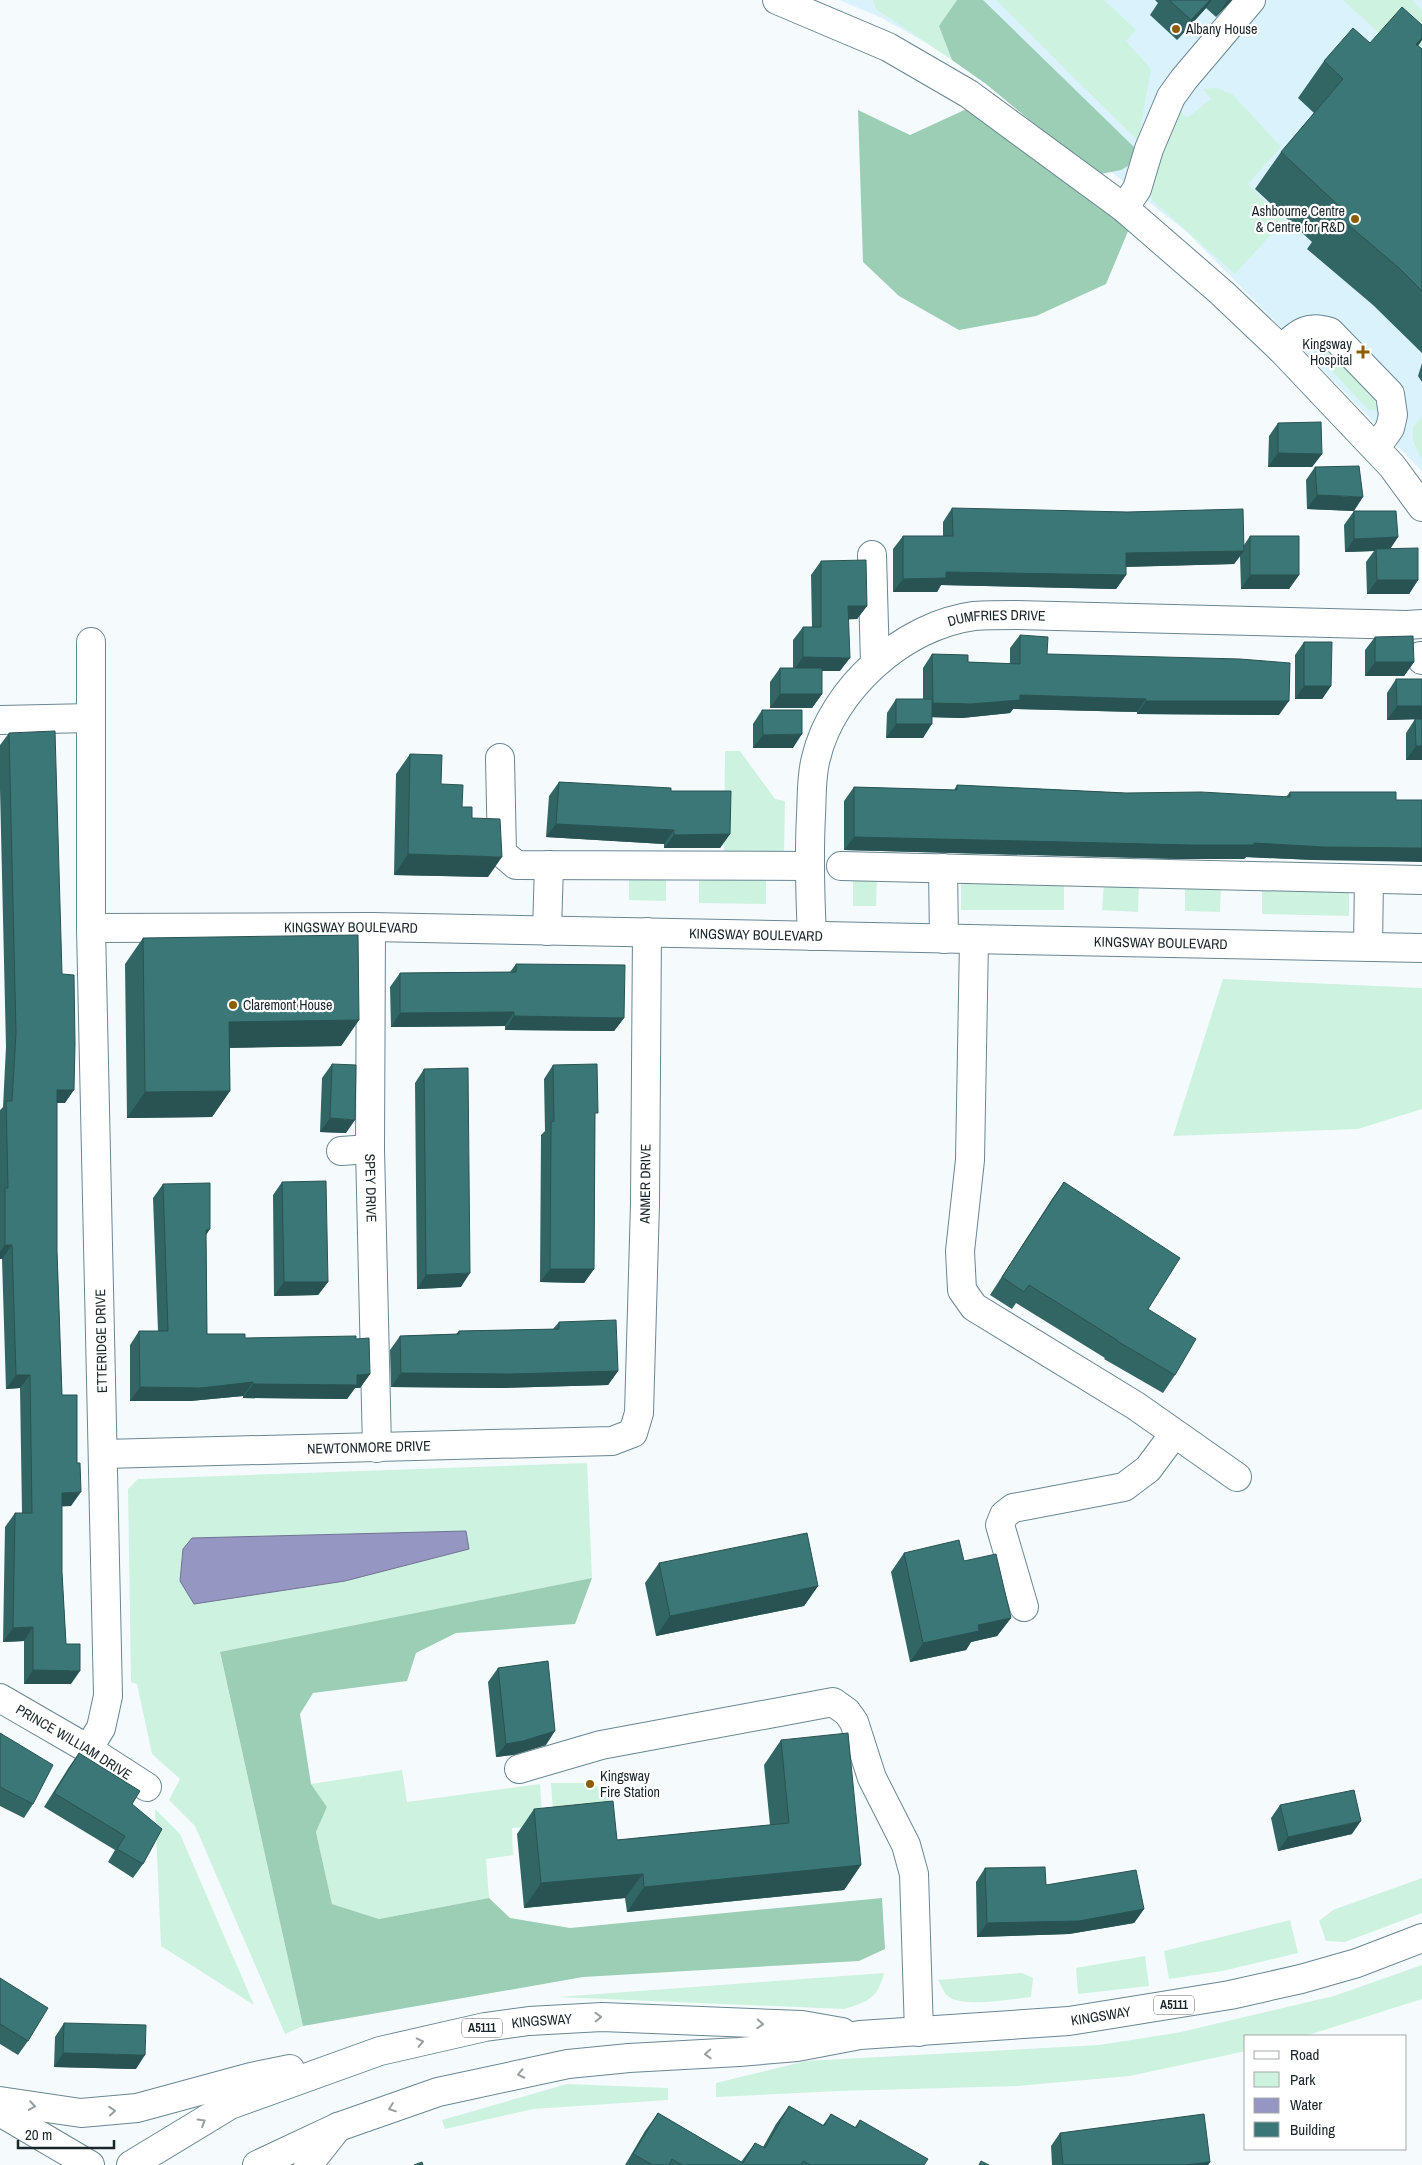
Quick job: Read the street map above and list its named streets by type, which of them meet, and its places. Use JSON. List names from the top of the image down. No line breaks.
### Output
{"streets":{"main road":["DUMFRIES DRIVE","KINGSWAY BOULEVARD","ANMER DRIVE","SPEY DRIVE","ETTERIDGE DRIVE","NEWTONMORE DRIVE","PRINCE WILLIAM DRIVE","A5111","KINGSWAY"]},"crossings":[["DUMFRIES DRIVE","KINGSWAY BOULEVARD"],["KINGSWAY BOULEVARD","ANMER DRIVE"],["KINGSWAY BOULEVARD","SPEY DRIVE"],["KINGSWAY BOULEVARD","ETTERIDGE DRIVE"],["ANMER DRIVE","NEWTONMORE DRIVE"],["SPEY DRIVE","NEWTONMORE DRIVE"],["ETTERIDGE DRIVE","NEWTONMORE DRIVE"],["ETTERIDGE DRIVE","PRINCE WILLIAM DRIVE"]],"places":{"other":["Albany House","Ashbourne Centre & Centre for R&D","Claremont House","Kingsway Fire Station"],"health":["Kingsway Hospital"]},"legend":["Road","Park","Water","Building"],"scale_bar":"20 m"}
